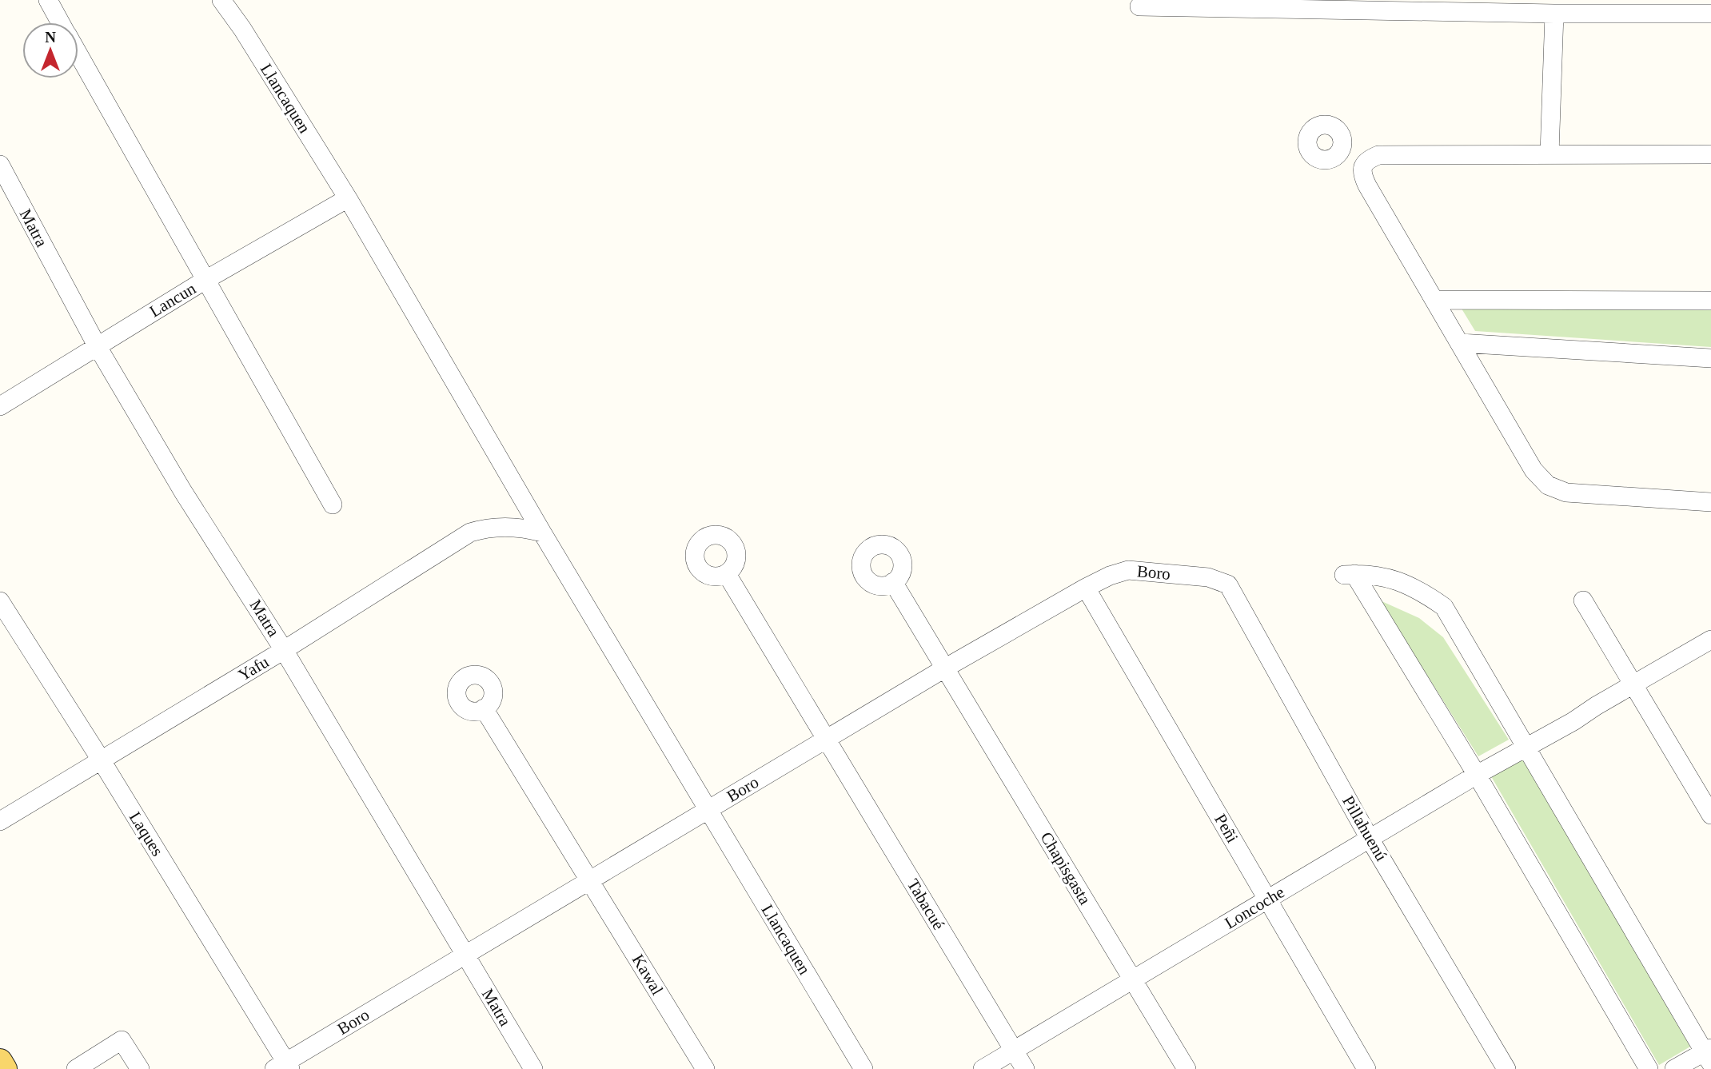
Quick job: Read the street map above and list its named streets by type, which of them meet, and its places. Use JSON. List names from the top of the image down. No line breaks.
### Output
{"streets":{"street":["Llancaquen","Matra","Lancun","Boro","Yafu","Peñi","Pillahuenú","Laques","Chapisgasta","Tabacué","Loncoche","Kawal"]},"crossings":[["Llancaquen","Lancun"],["Llancaquen","Boro"],["Llancaquen","Yafu"],["Matra","Lancun"],["Matra","Boro"],["Matra","Yafu"],["Boro","Peñi"],["Boro","Pillahuenú"],["Boro","Laques"],["Boro","Chapisgasta"],["Boro","Tabacué"],["Boro","Kawal"],["Yafu","Laques"],["Peñi","Loncoche"],["Pillahuenú","Loncoche"],["Chapisgasta","Loncoche"],["Tabacué","Loncoche"]],"north":"top"}
